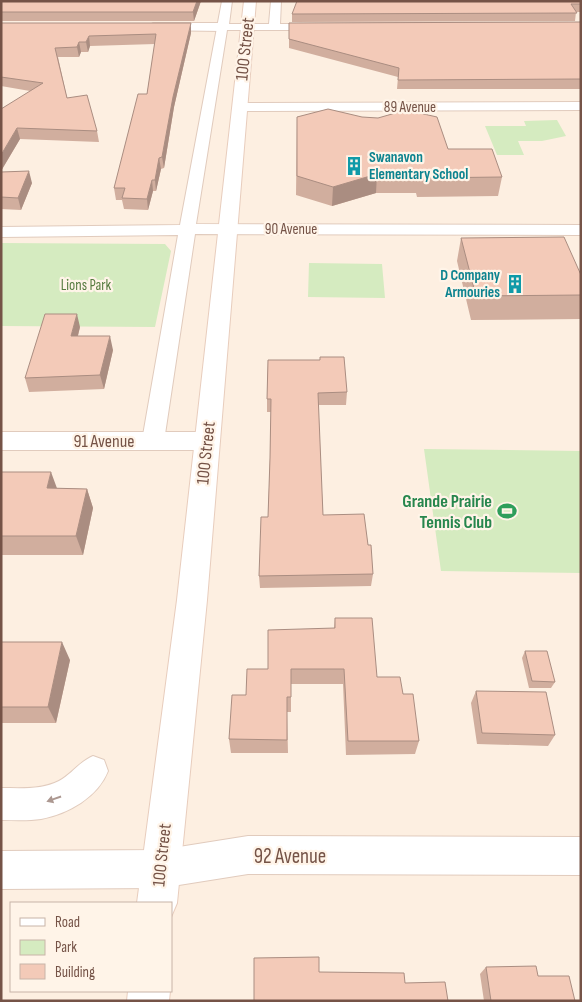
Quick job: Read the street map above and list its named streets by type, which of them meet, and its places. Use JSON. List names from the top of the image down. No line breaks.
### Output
{"streets":{"main road":["100 Street","91 Avenue","92 Avenue"],"street":["89 Avenue","90 Avenue"]},"crossings":[["100 Street","89 Avenue"],["100 Street","90 Avenue"],["100 Street","91 Avenue"],["100 Street","92 Avenue"]],"parks":["Lions Park"],"places":{"building":["Swanavon Elementary School","D Company Armouries"],"sports":["Grande Prairie Tennis Club"]},"legend":["Road","Park","Building"]}
